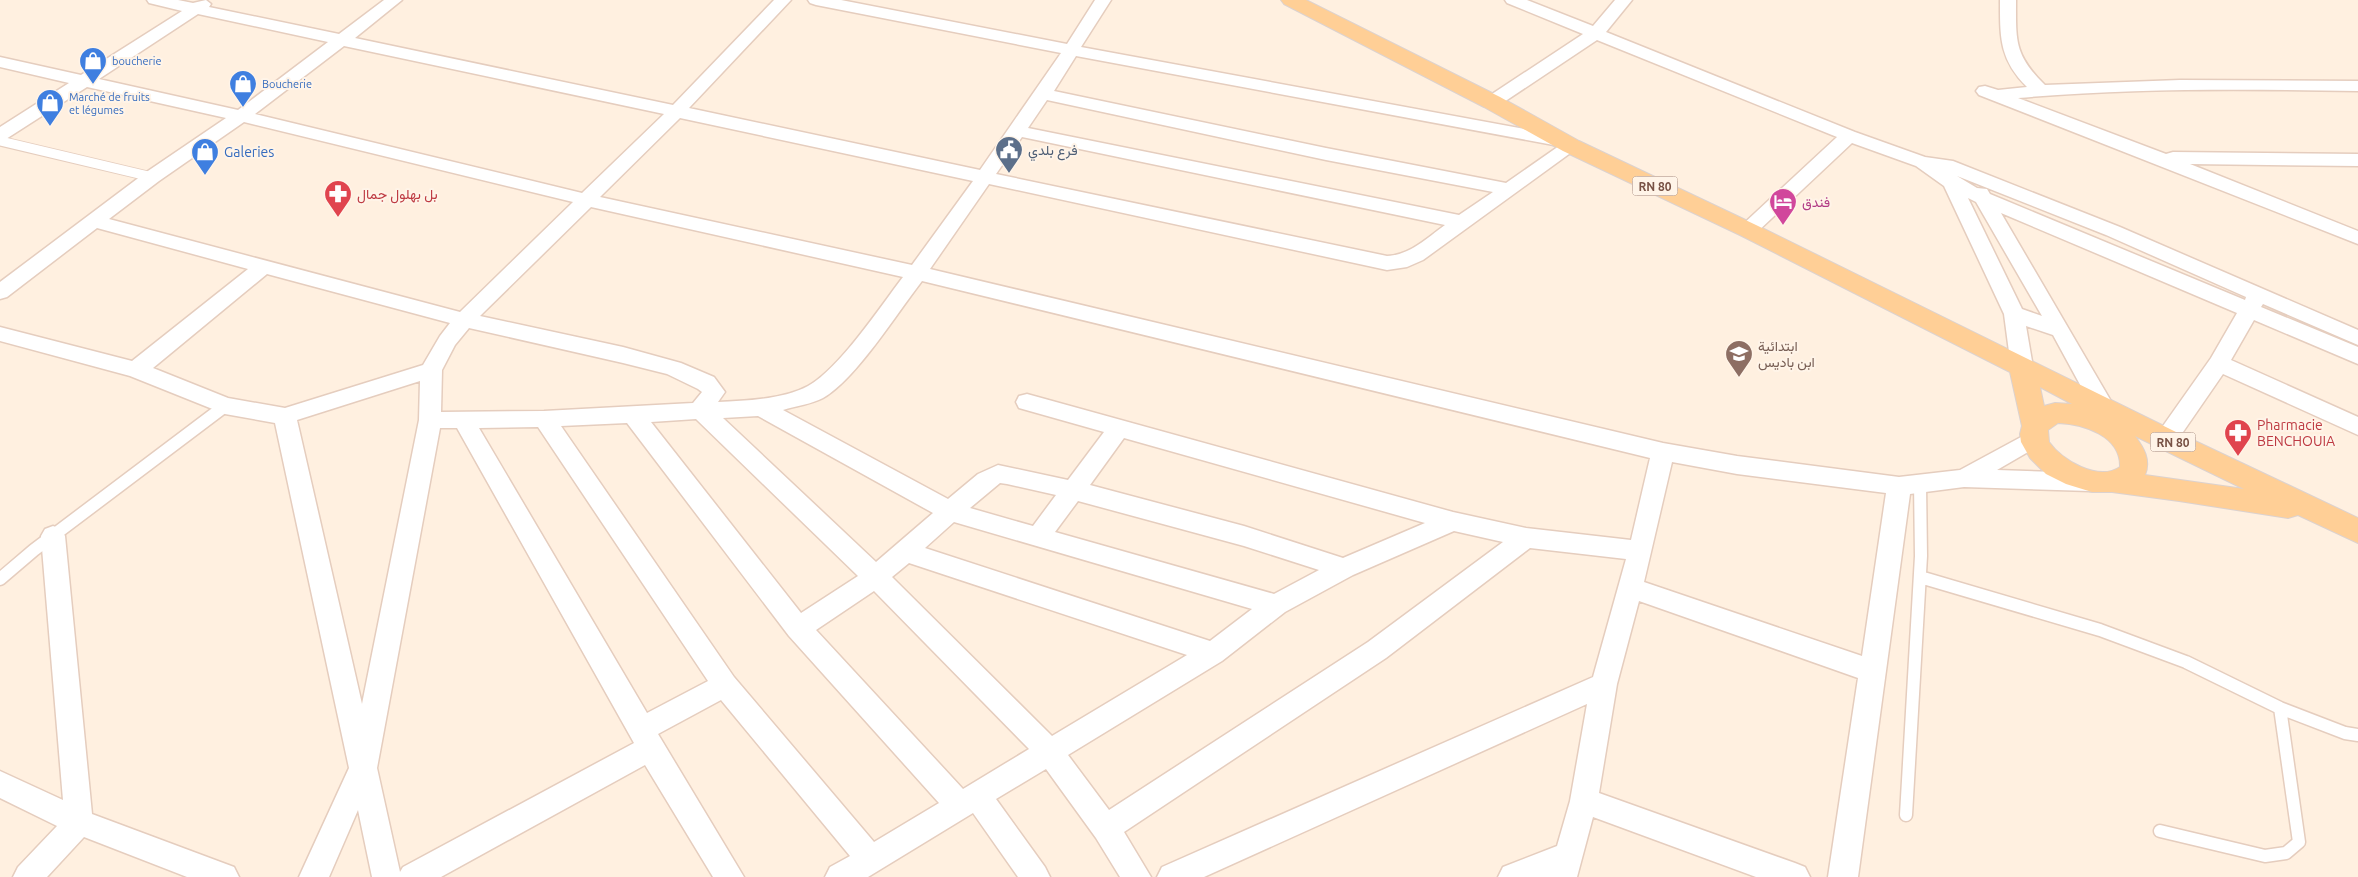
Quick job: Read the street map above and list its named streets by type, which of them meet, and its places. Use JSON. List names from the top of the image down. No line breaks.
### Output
{"streets":{"main road":["RN 80"]},"places":{"shop":["boucherie","Boucherie","Marché de fruits et légumes","Galeries"],"public building":["فرع بلدي"],"pharmacy":["بل بهلول جمال","Pharmacie BENCHOUIA"],"hotel":["فندق"],"school or university":["ابتدائية ابن باديس"]}}
